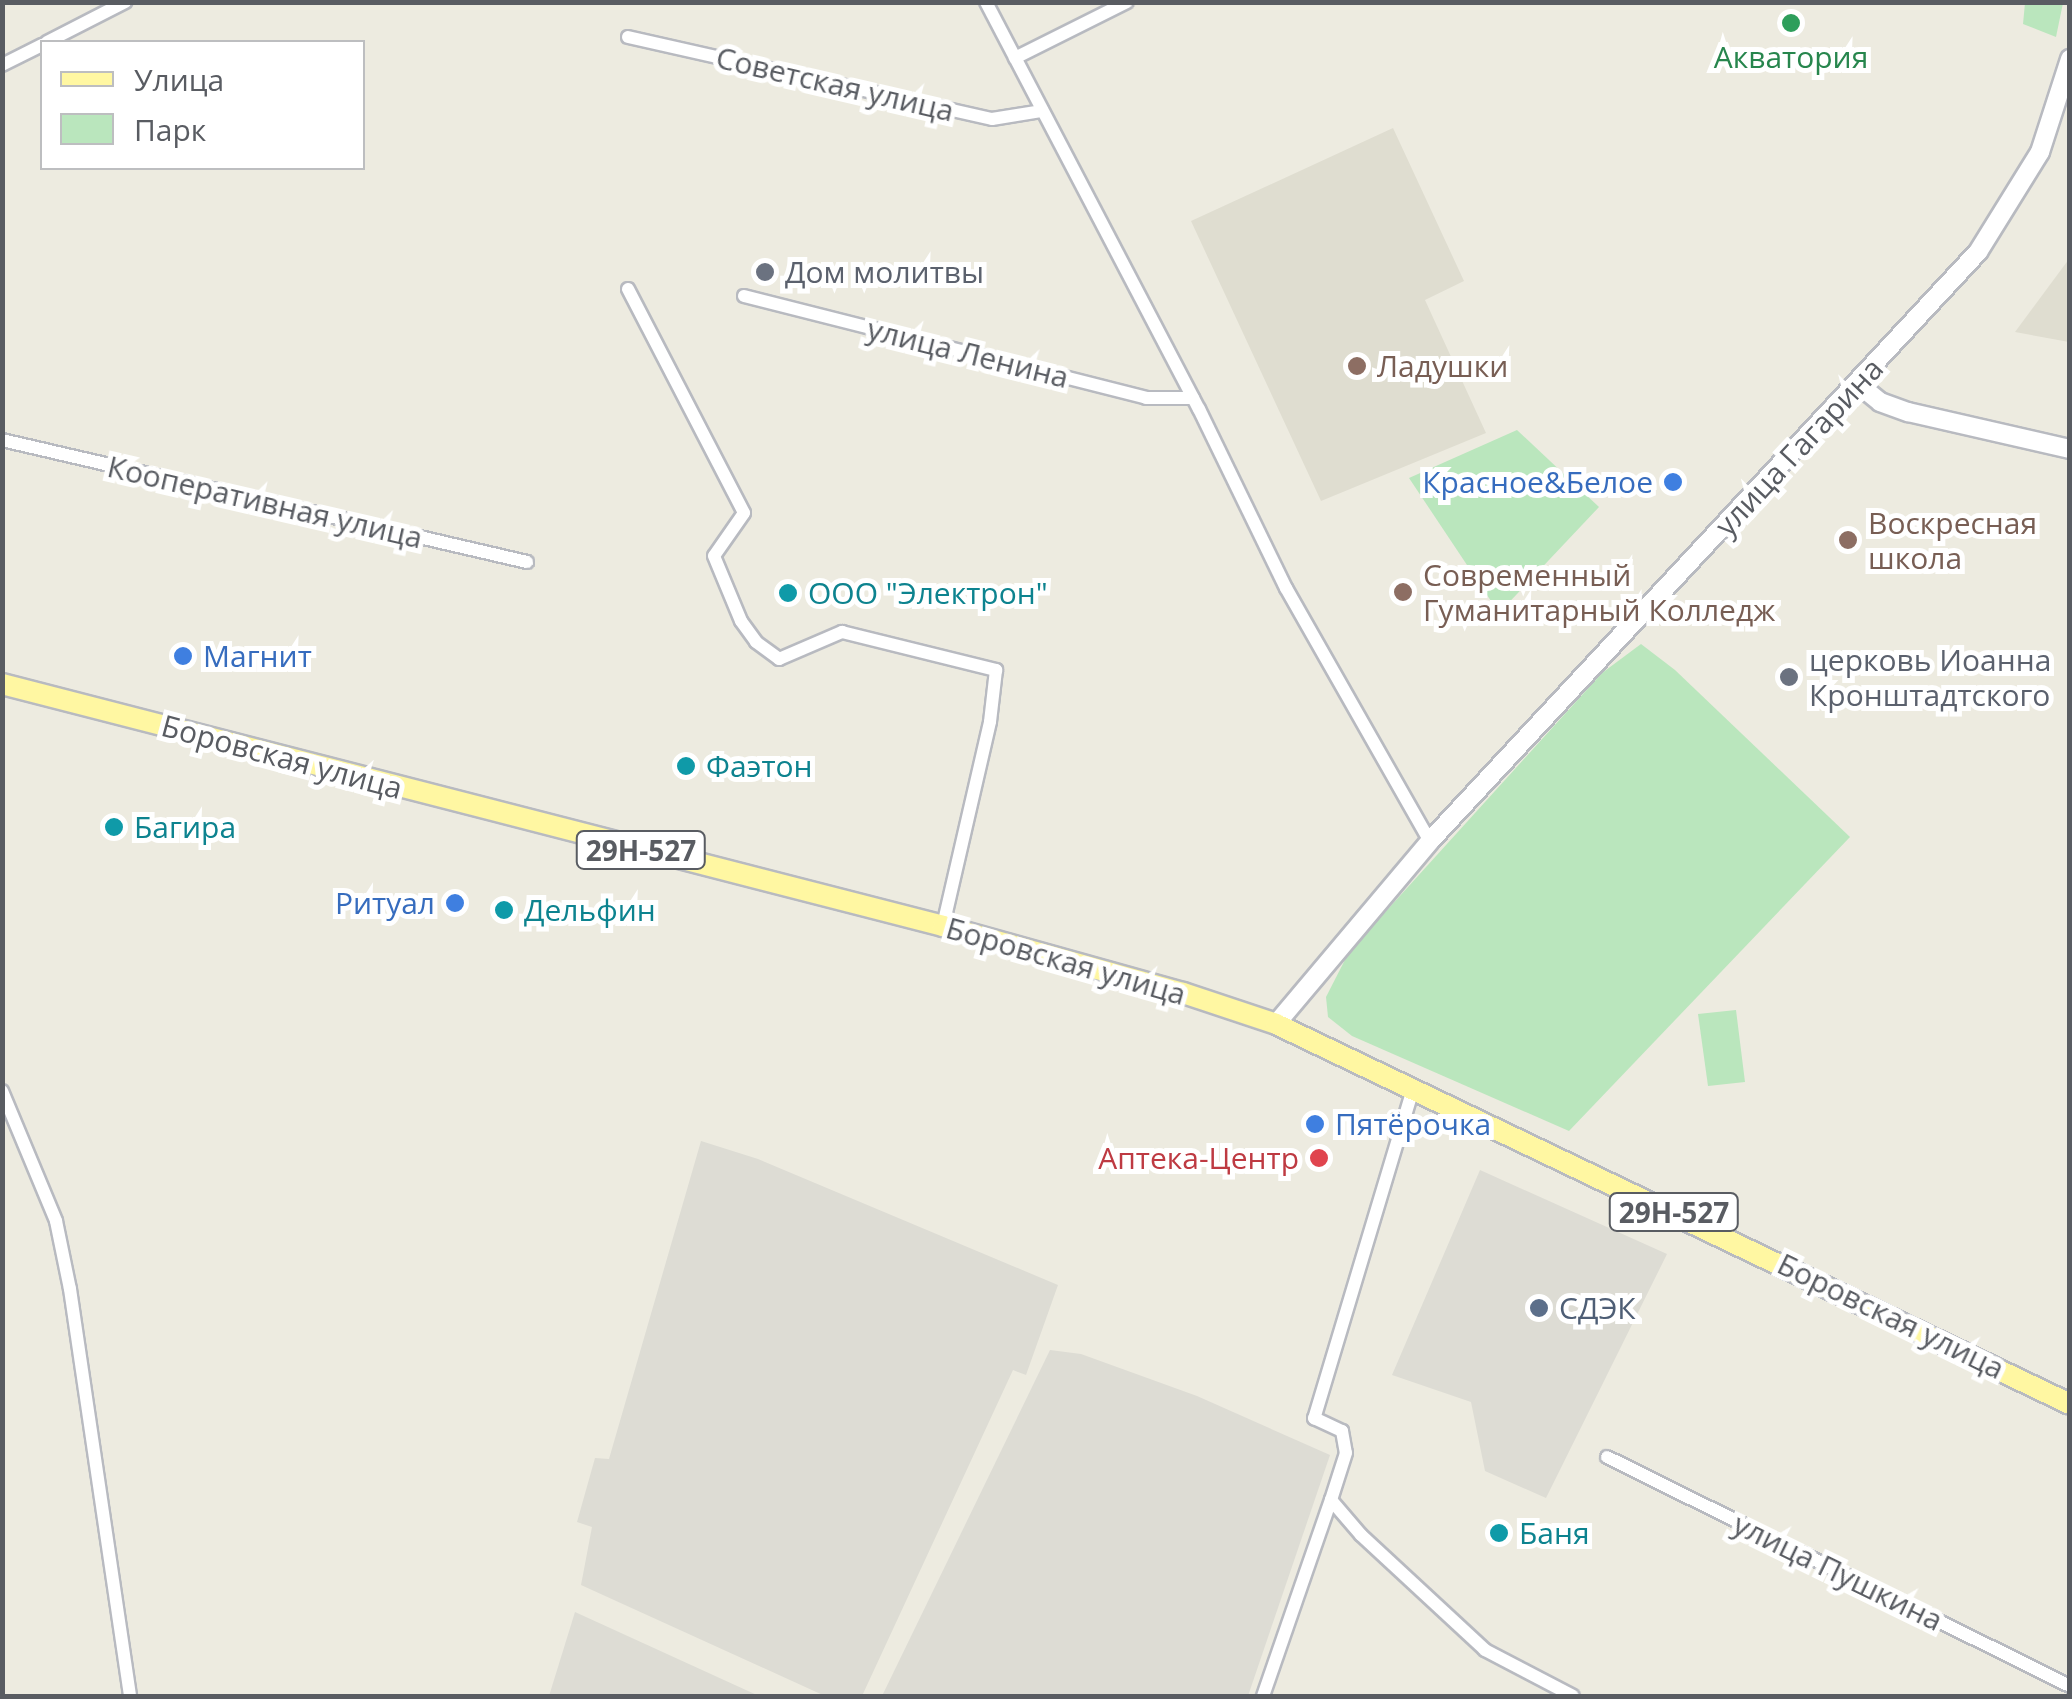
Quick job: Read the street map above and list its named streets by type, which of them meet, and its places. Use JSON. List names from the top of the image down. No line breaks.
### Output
{"streets":{"main road":["Боровская улица","29Н-527"],"street":["Советская улица","улица Ленина","улица Гагарина","Кооперативная улица","улица Пушкина"]},"crossings":[["улица Гагарина","Боровская улица"]],"places":["Акватория","Дом молитвы","Ладушки","Красное&Белое","Воскресная школа","Современный Гуманитарный Колледж","ООО \"Электрон\"","Магнит","церковь Иоанна Кронштадтского","Фаэтон","Багира","Ритуал","Дельфин","Пятёрочка","Аптека-Центр","СДЭК","Баня"],"legend":["Улица","Парк"]}
